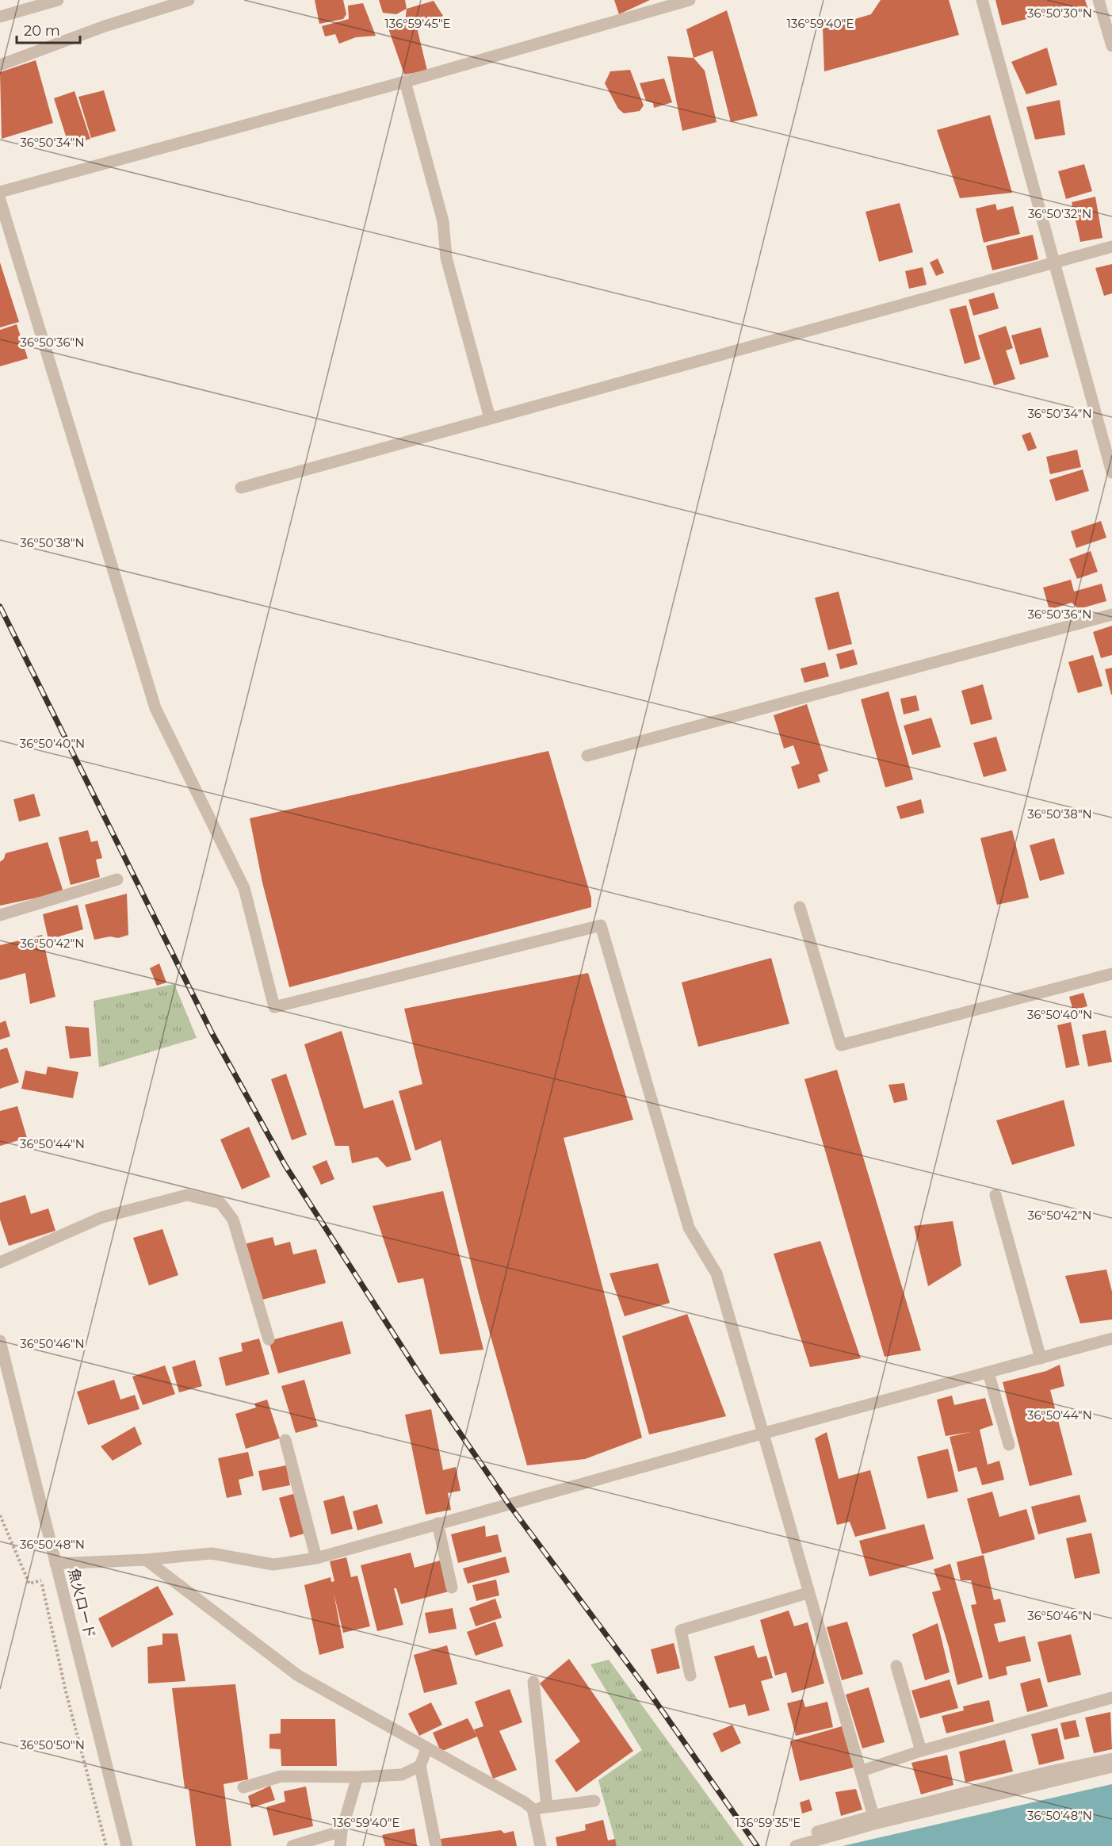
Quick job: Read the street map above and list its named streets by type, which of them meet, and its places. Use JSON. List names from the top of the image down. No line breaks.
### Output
{"streets":{"street":["魚火ロード"]},"scale_bar":"20 m","coordinates":["36°50'30\"N","136°59'45\"E","136°59'40\"E","36°50'34\"N","36°50'32\"N","36°50'36\"N","36°50'38\"N","36°50'40\"N","36°50'42\"N","36°50'44\"N","36°50'46\"N","36°50'48\"N","36°50'50\"N","136°59'35\"E"]}
